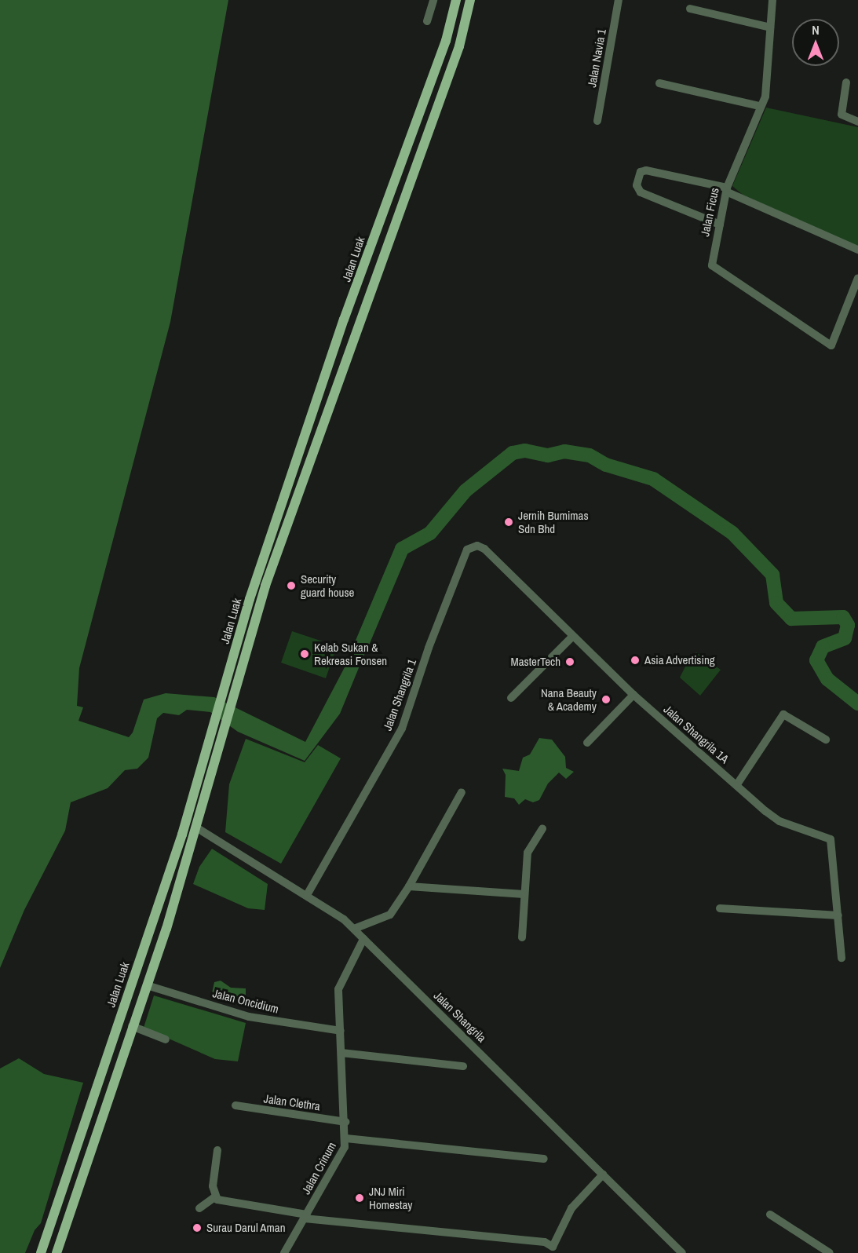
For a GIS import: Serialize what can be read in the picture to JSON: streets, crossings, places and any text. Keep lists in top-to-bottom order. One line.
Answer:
{"streets":{"main road":["Jalan Luak"],"street":["Jalan Navia 1","Jalan Ficus","Jalan Shangrila 1","Jalan Shangrila 1A","Jalan Oncidium","Jalan Shangrila","Jalan Clethra","Jalan Crinum"]},"crossings":[["Jalan Luak","Jalan Oncidium"],["Jalan Luak","Jalan Shangrila"],["Jalan Shangrila 1","Jalan Shangrila 1A"],["Jalan Shangrila 1","Jalan Shangrila"],["Jalan Oncidium","Jalan Crinum"],["Jalan Shangrila","Jalan Crinum"],["Jalan Clethra","Jalan Crinum"]],"places":["Jernih Bumimas Sdn Bhd","Security guard house","Kelab Sukan & Rekreasi Fonsen","Asia Advertising","MasterTech","Nana Beauty & Academy","JNJ Miri Homestay","Surau Darul Aman"],"north":"top"}
